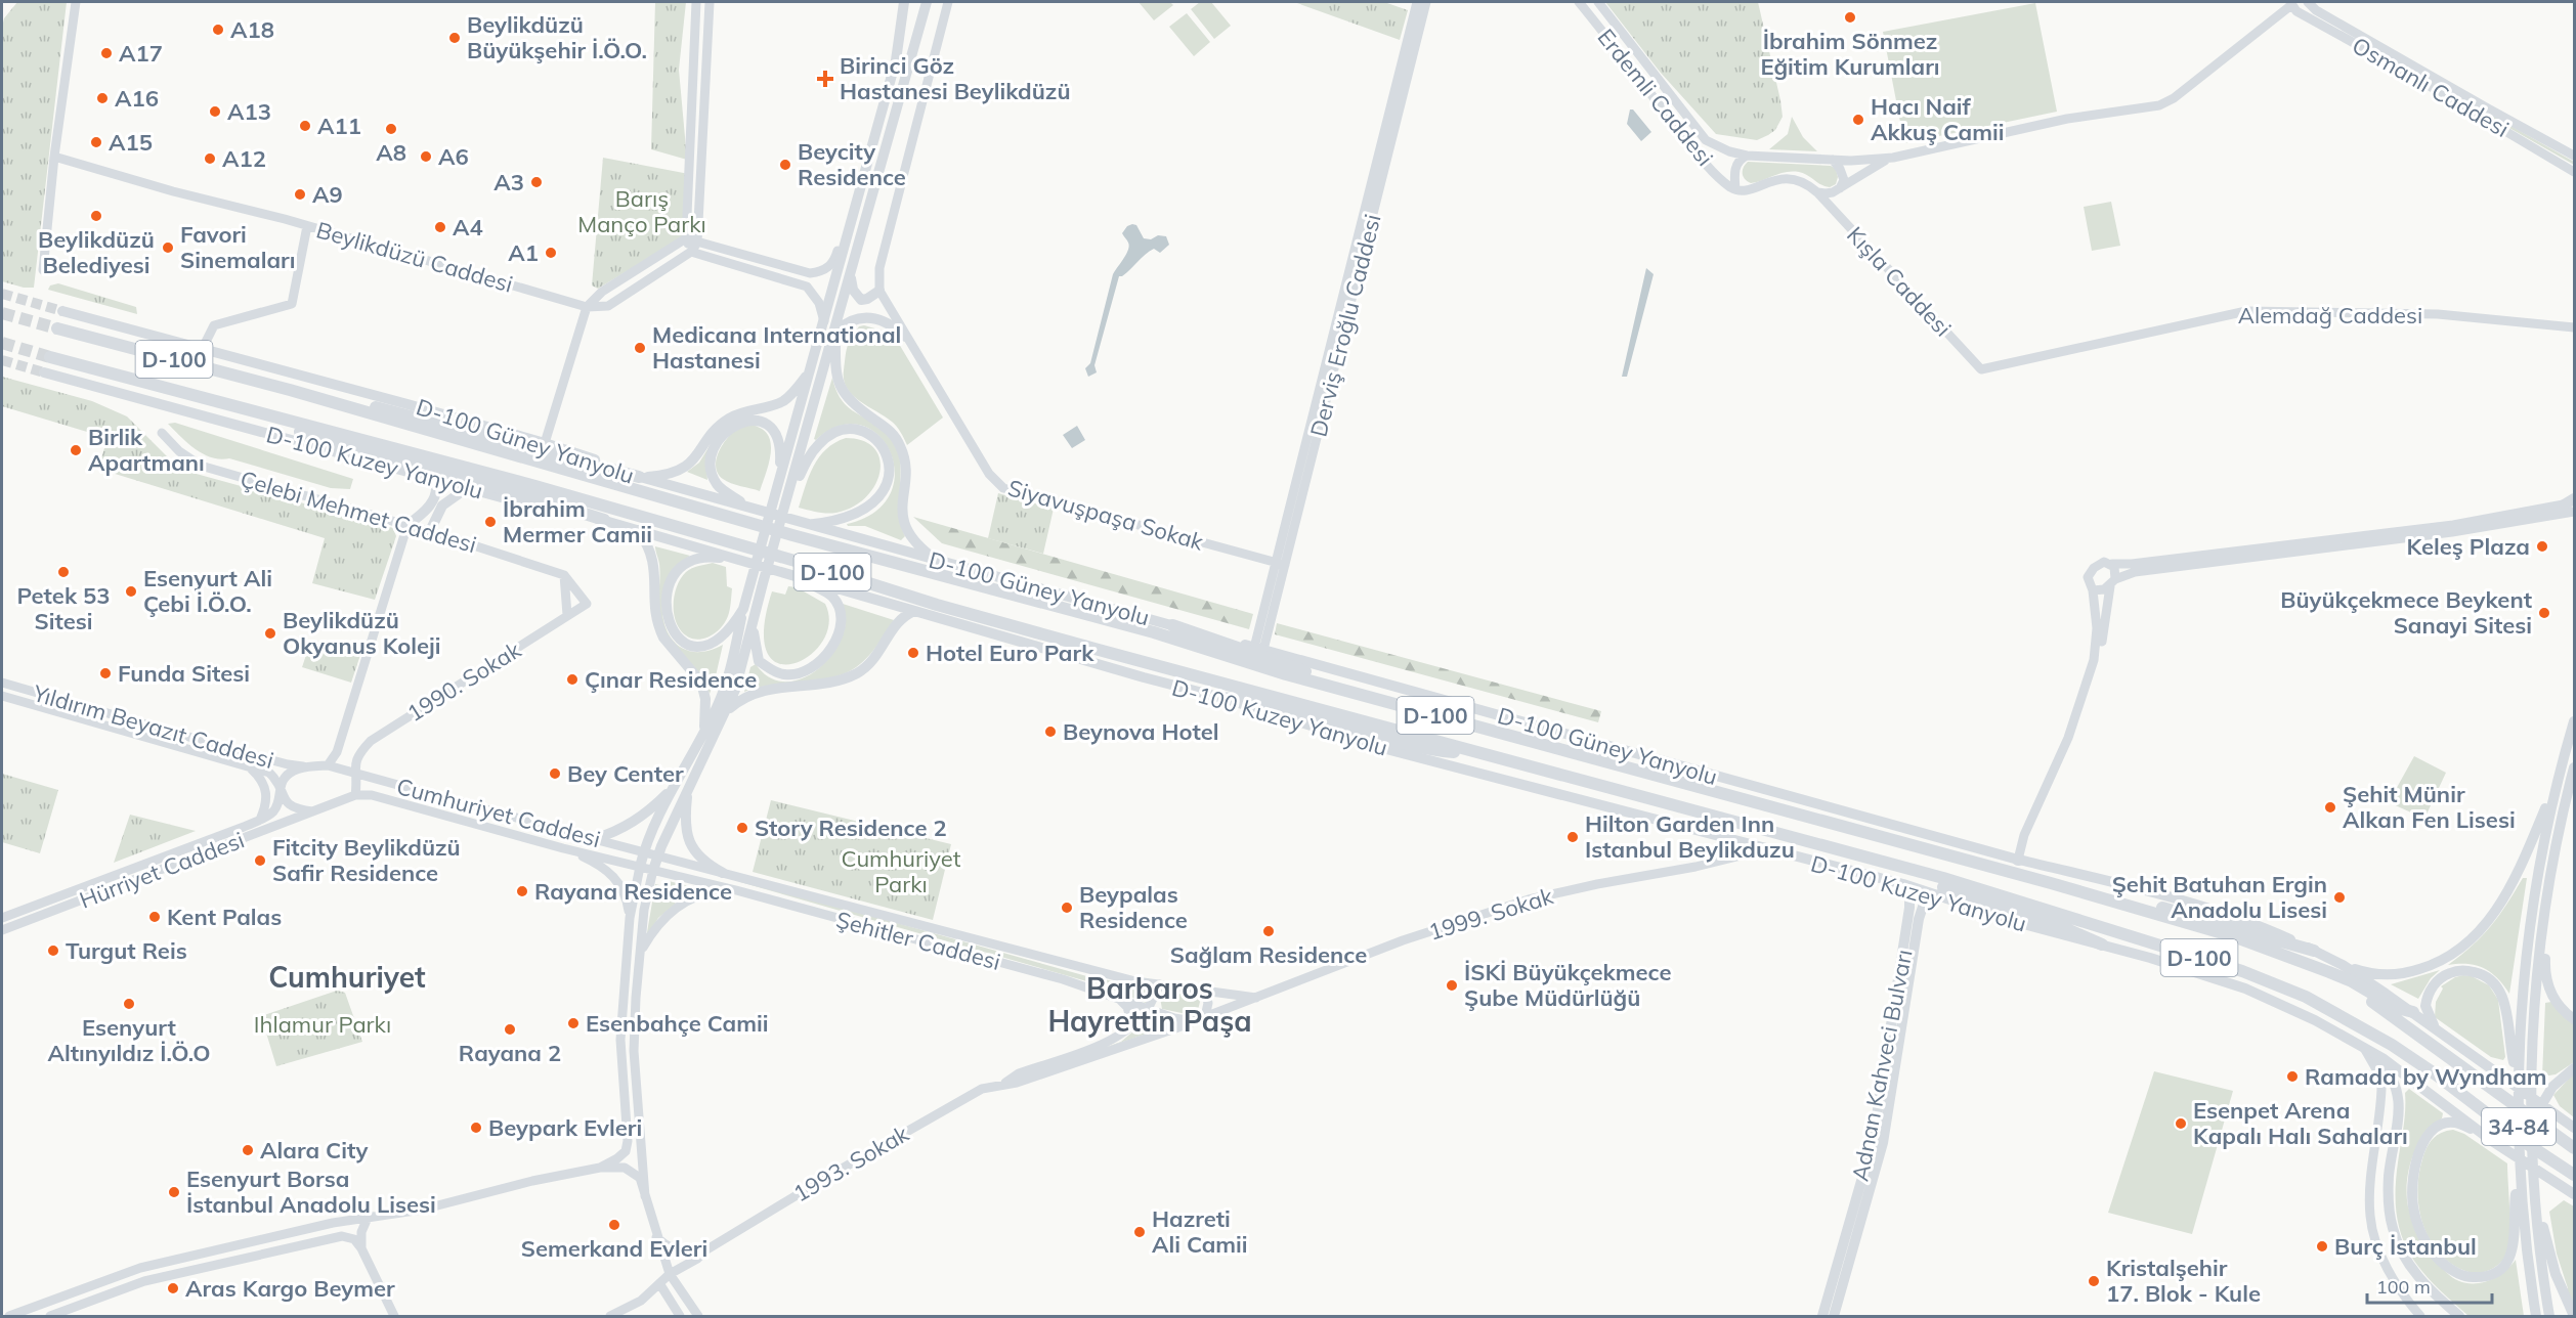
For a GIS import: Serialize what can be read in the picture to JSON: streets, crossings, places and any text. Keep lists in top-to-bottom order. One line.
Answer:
{"streets":{"highway":["D-100"],"main road":["Osmanlı Caddesi","Erdemli Caddesi","Beylikdüzü Caddesi","Kışla Caddesi","Alemdağ Caddesi","Derviş Eroğlu Caddesi","D-100 Güney Yanyolu","D-100 Kuzey Yanyolu","Çelebi Mehmet Caddesi","Siyavuşpaşa Sokak","1990. Sokak","Yıldırım Beyazıt Caddesi","Cumhuriyet Caddesi","Hürriyet Caddesi","1999. Sokak","Şehitler Caddesi","Adnan Kahveci Bulvarı","34-84","1993. Sokak"]},"crossings":[["Kışla Caddesi","Alemdağ Caddesi"],["Derviş Eroğlu Caddesi","D-100 Güney Yanyolu"],["Derviş Eroğlu Caddesi","Siyavuşpaşa Sokak"],["D-100 Kuzey Yanyolu","1999. Sokak"],["D-100 Kuzey Yanyolu","Adnan Kahveci Bulvarı"],["Çelebi Mehmet Caddesi","1990. Sokak"],["1990. Sokak","Cumhuriyet Caddesi"],["Yıldırım Beyazıt Caddesi","Cumhuriyet Caddesi"],["Yıldırım Beyazıt Caddesi","Hürriyet Caddesi"],["Cumhuriyet Caddesi","Hürriyet Caddesi"],["Cumhuriyet Caddesi","Şehitler Caddesi"],["1999. Sokak","Şehitler Caddesi"],["1999. Sokak","1993. Sokak"],["Şehitler Caddesi","1993. Sokak"]],"districts":["Cumhuriyet","Barbaros Hayrettin Paşa"],"parks":["Barış Manço Parkı","Cumhuriyet Parkı","Ihlamur Parkı"],"places":{"other":["İbrahim Sönmez Eğitim Kurumları","A18","Beylikdüzü Büyükşehir İ.Ö.O.","A17","A16","A13","Hacı Naif Akkuş Camii","A11","A8","A15","A6","A12","Beycity Residence","A3","A9","Beylikdüzü Belediyesi","A4","Favori Sinemaları","A1","Medicana International Hastanesi","Birlik Apartmanı","İbrahim Mermer Camii","Keleş Plaza","Petek 53 Sitesi","Esenyurt Ali Çebi İ.Ö.O.","Büyükçekmece Beykent Sanayi Sitesi","Beylikdüzü Okyanus Koleji","Hotel Euro Park","Funda Sitesi","Çınar Residence","Beynova Hotel","Bey Center","Şehit Münir Alkan Fen Lisesi","Story Residence 2","Hilton Garden Inn Istanbul Beylikduzu","Fitcity Beylikdüzü Safir Residence","Rayana Residence","Şehit Batuhan Ergin Anadolu Lisesi","Beypalas Residence","Kent Palas","Sağlam Residence","Turgut Reis","İSKİ Büyükçekmece Şube Müdürlüğü","Esenyurt Altınyıldız İ.Ö.O","Esenbahçe Camii","Rayana 2","Ramada by Wyndham","Esenpet Arena Kapalı Halı Sahaları","Beypark Evleri","Alara City","Esenyurt Borsa İstanbul Anadolu Lisesi","Semerkand Evleri","Hazreti Ali Camii","Burç İstanbul","Kristalşehir 17. Blok - Kule","Aras Kargo Beymer"],"health":["Birinci Göz Hastanesi Beylikdüzü"]},"scale_bar":"100 m"}
